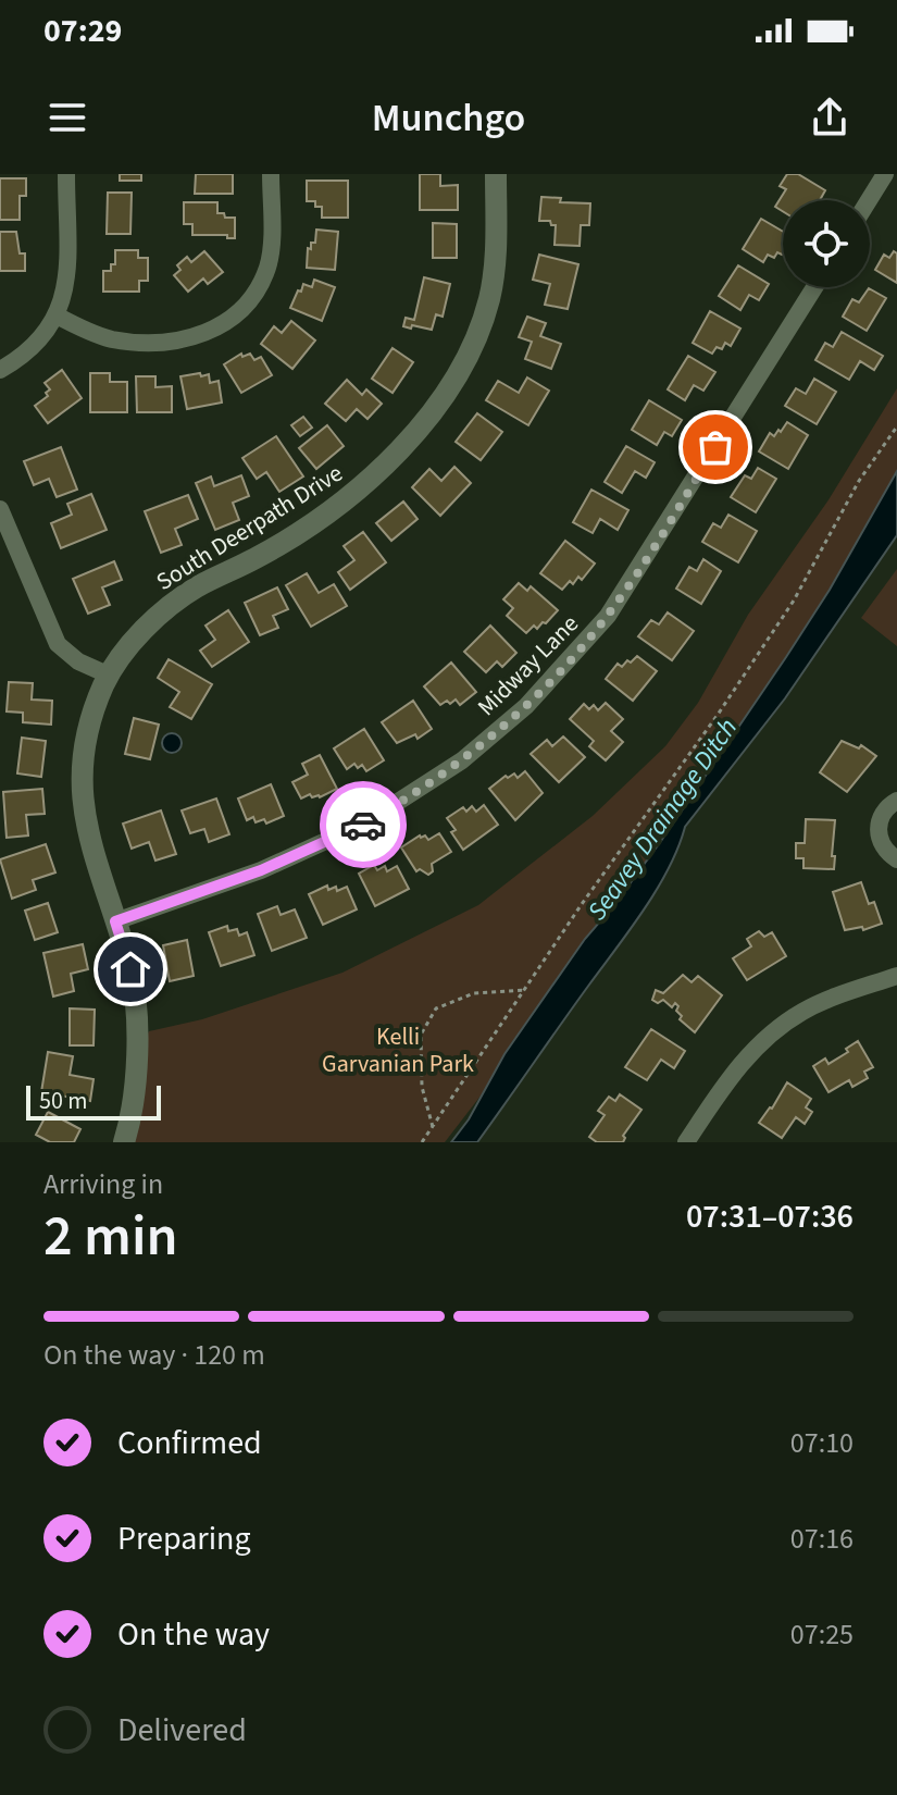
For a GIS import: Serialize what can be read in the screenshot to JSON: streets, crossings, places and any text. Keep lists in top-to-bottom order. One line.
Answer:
{"streets":{"street":["South Deerpath Drive","Midway Lane"]},"crossings":[["South Deerpath Drive","Midway Lane"]],"water":["Seavey Drainage Ditch"],"parks":["Kelli Garvanian Park"],"scale_bar":"50 m","page":{"status":"07:29","header":"Munchgo","scale":"50 m","heading":["2 min","Arriving in","07:31–07:36"],"bar":"On the way · 120 m","list":[["Confirmed","07:10"],["Preparing","07:16"],["On the way","07:25"],"Delivered"]}}
